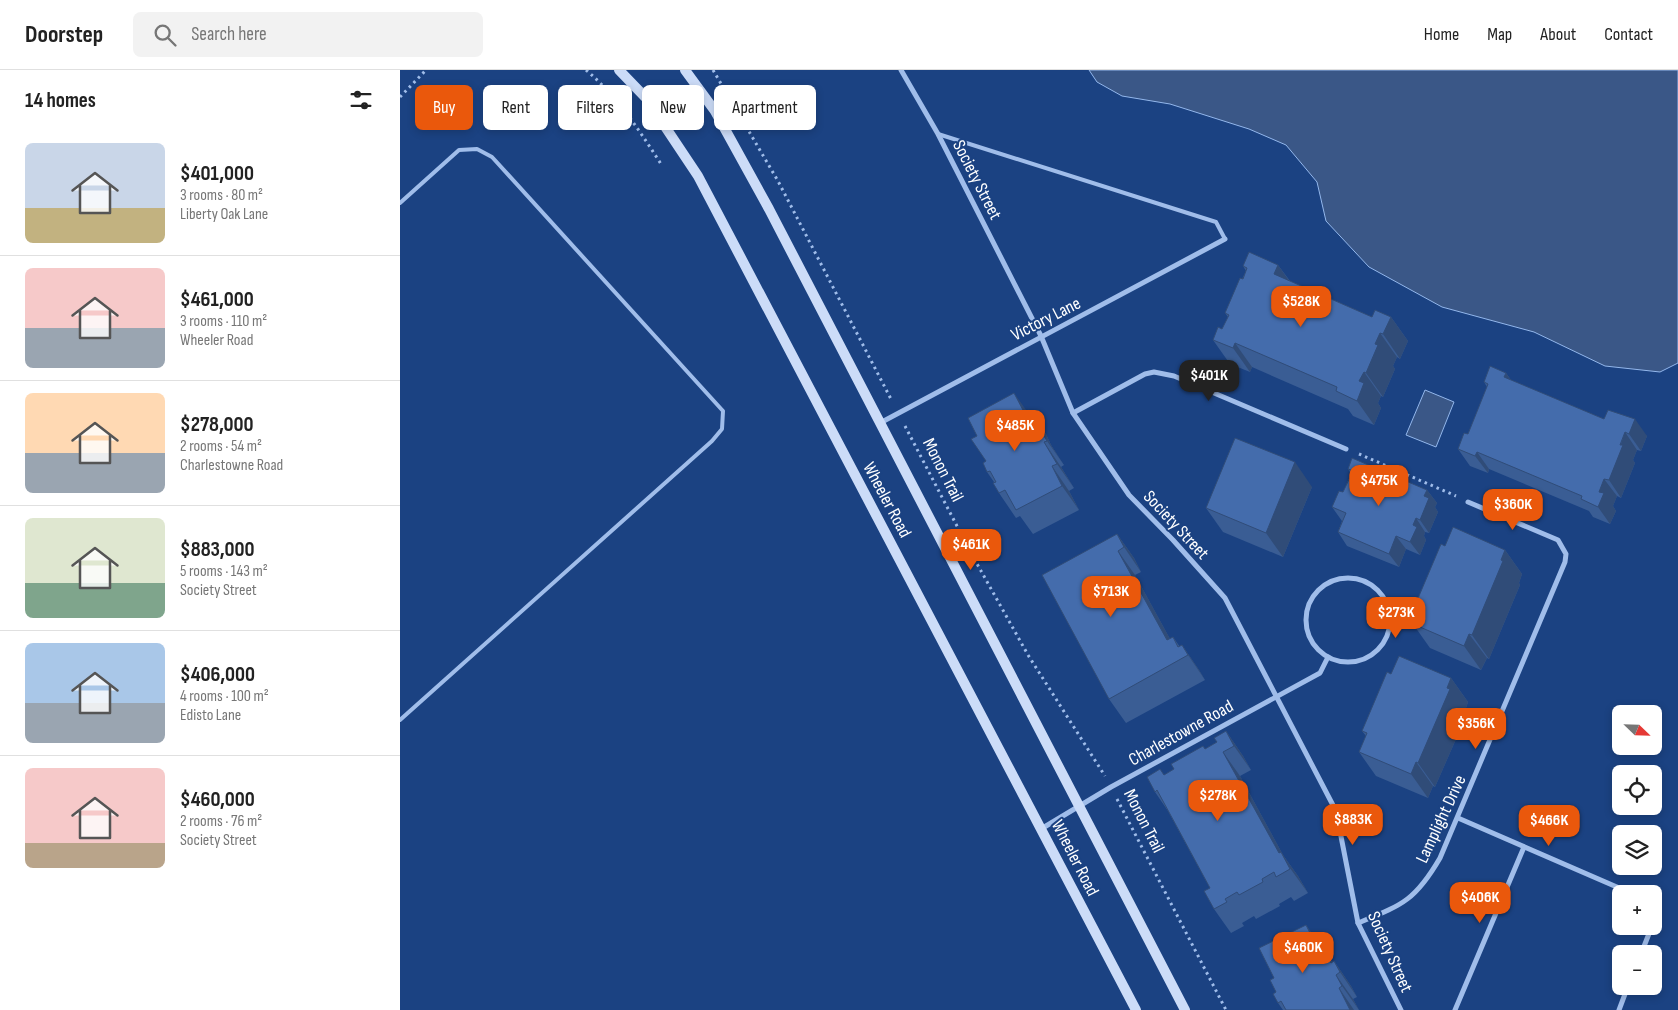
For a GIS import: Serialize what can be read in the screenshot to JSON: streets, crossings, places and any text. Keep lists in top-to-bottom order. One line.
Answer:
{"streets":{"street":["Society Street","Victory Lane","Wheeler Road","Charlestowne Road","Lamplight Drive"],"path":["Monon Trail"]},"crossings":[["Society Street","Victory Lane"],["Society Street","Charlestowne Road"],["Society Street","Lamplight Drive"],["Victory Lane","Monon Trail"],["Victory Lane","Wheeler Road"],["Monon Trail","Charlestowne Road"],["Wheeler Road","Charlestowne Road"]],"north":"bottom right","page":{"header":"Doorstep","search":"Search here","nav":["Home","Map","About","Contact"],"heading":"14 homes","chip":["Buy","Rent","Filters","New","Apartment"],"list":[{"name":"$401,000","note":"3 rooms · 80 m² · Liberty Oak Lane"},{"name":"$461,000","note":"3 rooms · 110 m² · Wheeler Road"},{"name":"$278,000","note":"2 rooms · 54 m² · Charlestowne Road"},{"name":"$883,000","note":"5 rooms · 143 m² · Society Street"},{"name":"$406,000","note":"4 rooms · 100 m² · Edisto Lane"},{"name":"$460,000","note":"2 rooms · 76 m² · Society Street"}],"price":["$528K","$401K","$485K","$475K","$360K","$461K","$713K","$273K","$356K","$278K","$883K","$466K","$406K","$460K"],"map_buttons":["+","−"]}}
